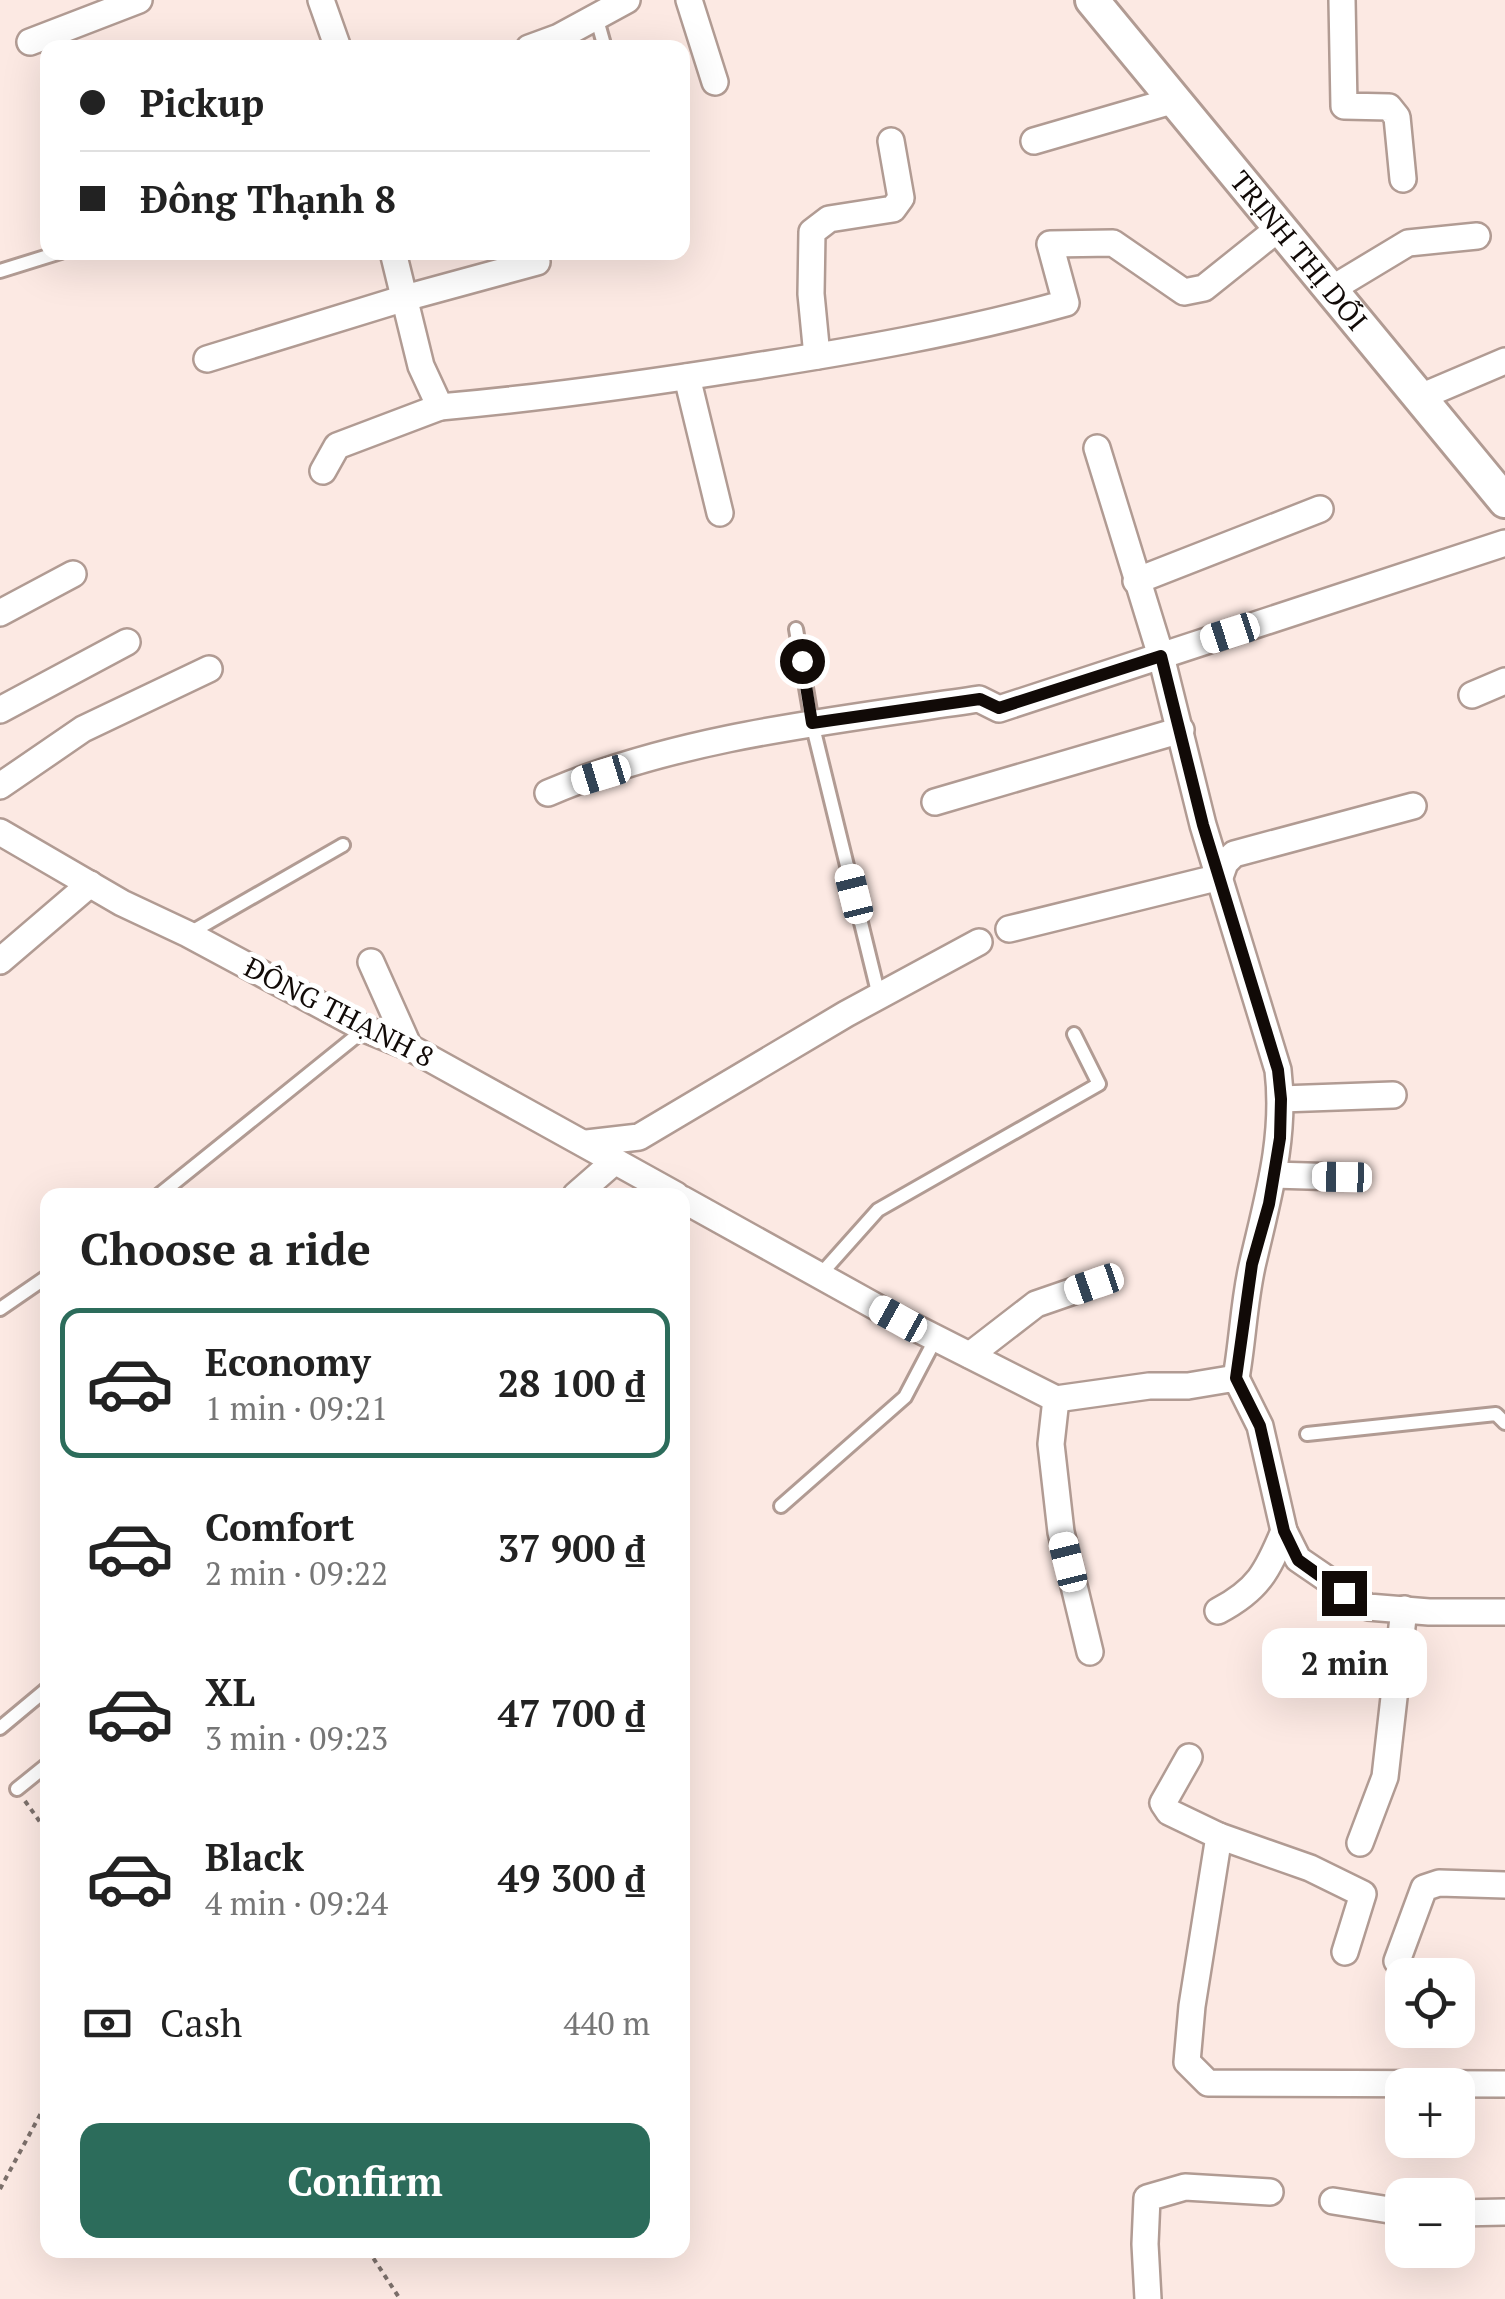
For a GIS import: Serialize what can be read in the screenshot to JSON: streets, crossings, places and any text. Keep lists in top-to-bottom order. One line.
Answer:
{"streets":{"street":["TRỊNH THỊ DỐI","ĐÔNG THẠNH 8"]},"page":{"banner":["Pickup","Đông Thạnh 8"],"heading":"Choose a ride","list":[{"name":"Economy","note":"1 min · 09:21","value":"28 100 ₫"},{"name":"Comfort","note":"2 min · 09:22","value":"37 900 ₫"},{"name":"XL","note":"3 min · 09:23","value":"47 700 ₫"},{"name":"Black","note":"4 min · 09:24","value":"49 300 ₫"}],"bubble":"2 min","map_buttons":["+","−"],"pay":["Cash","440 m"],"buttons":"Confirm"}}
